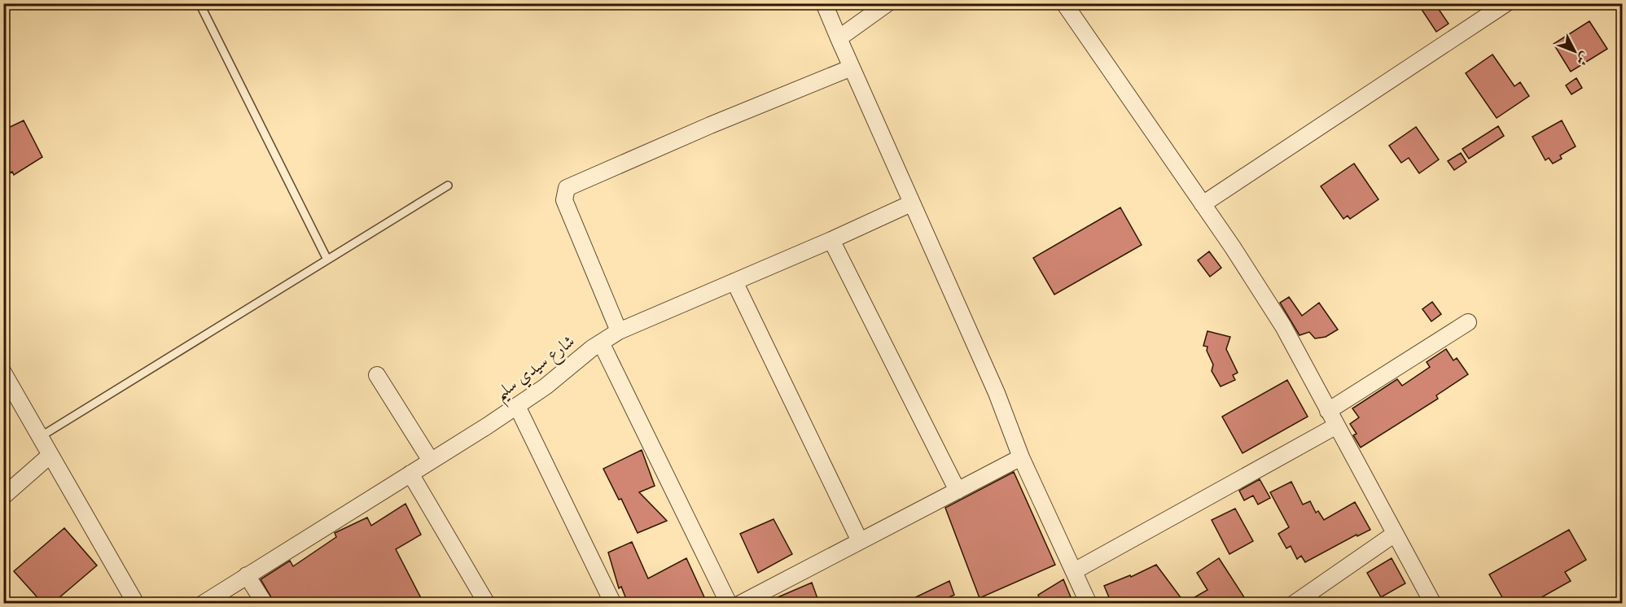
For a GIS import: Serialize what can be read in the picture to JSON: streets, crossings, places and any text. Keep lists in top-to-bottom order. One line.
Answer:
{"streets":{"street":["شارع سيدي سليم"]},"north":"bottom right"}
